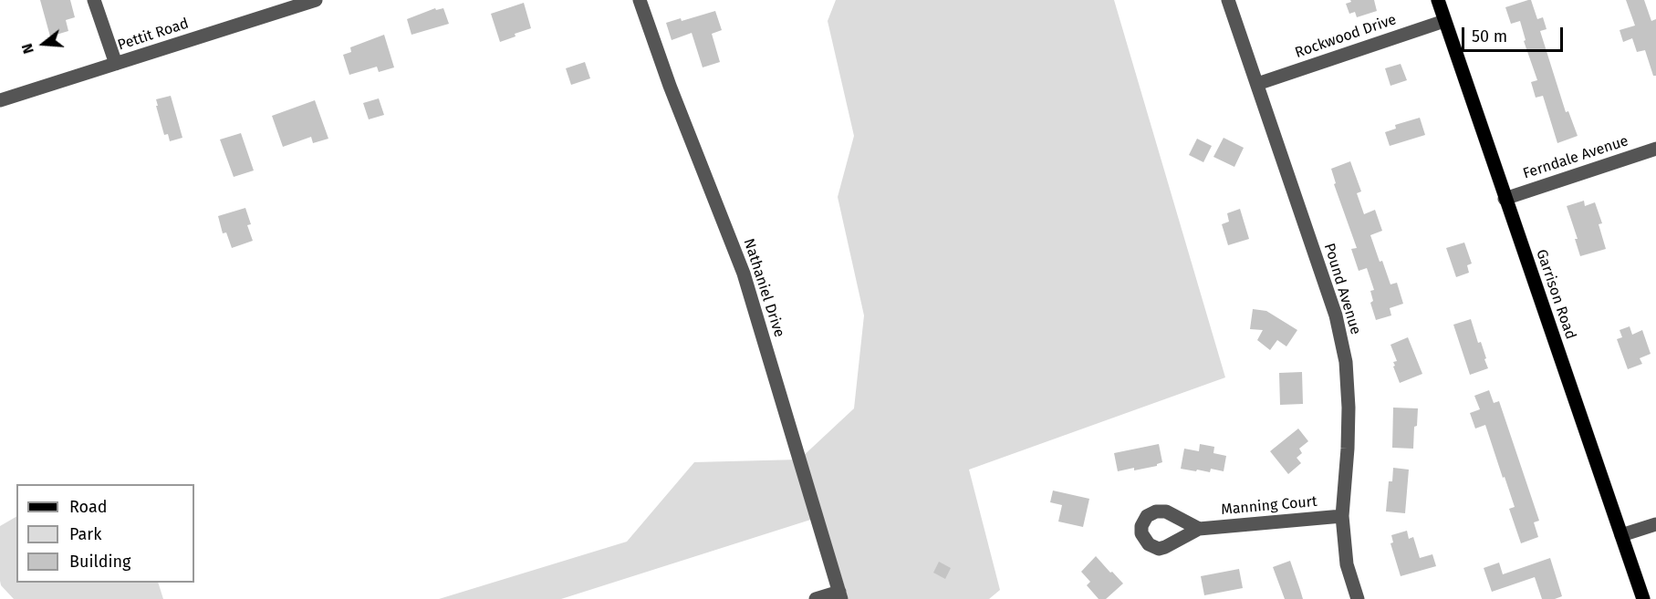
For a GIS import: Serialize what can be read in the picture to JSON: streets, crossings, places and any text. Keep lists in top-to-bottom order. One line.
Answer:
{"streets":{"main road":["Garrison Road"],"street":["Pettit Road","Rockwood Drive","Ferndale Avenue","Nathaniel Drive","Pound Avenue","Manning Court"]},"crossings":[["Rockwood Drive","Pound Avenue"],["Rockwood Drive","Garrison Road"],["Ferndale Avenue","Garrison Road"],["Pound Avenue","Manning Court"]],"legend":["Road","Park","Building"],"scale_bar":"50 m","north":"left"}
